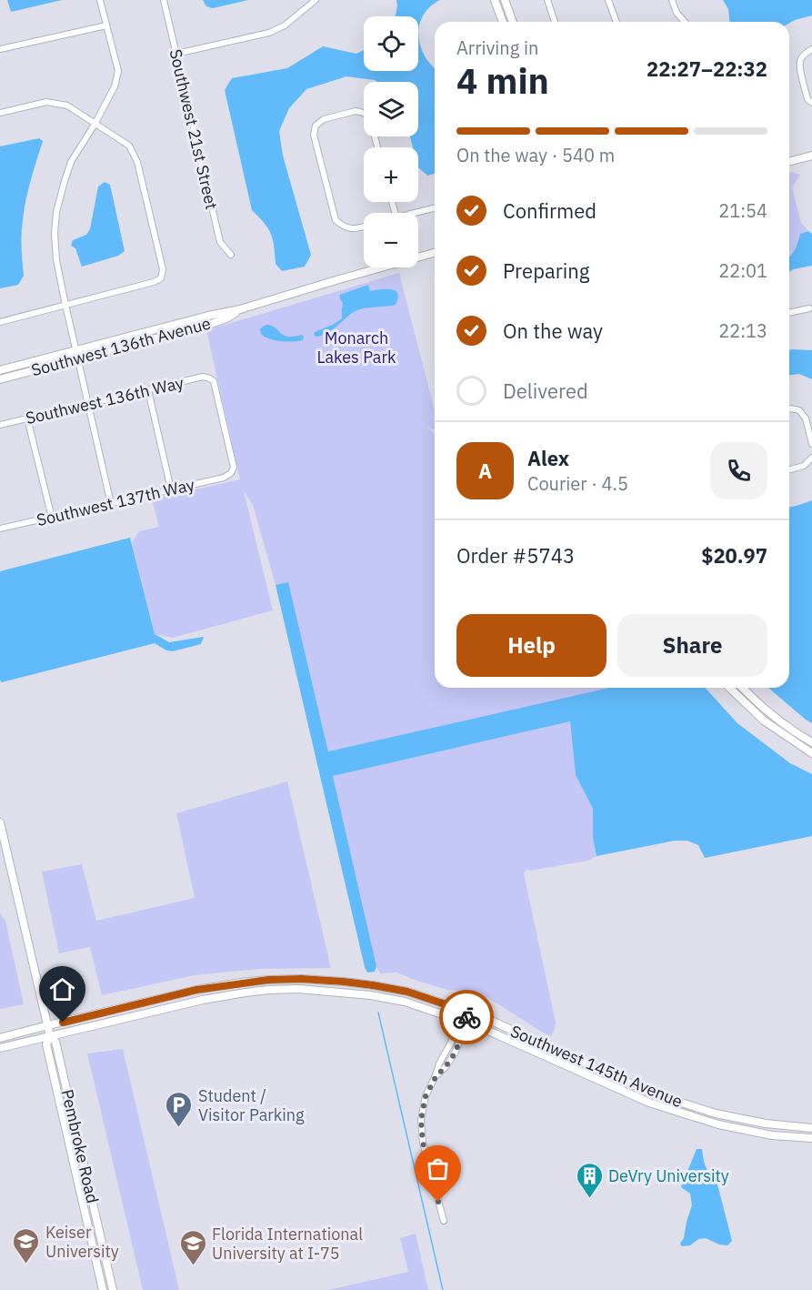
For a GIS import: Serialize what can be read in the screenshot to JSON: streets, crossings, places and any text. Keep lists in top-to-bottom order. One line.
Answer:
{"streets":{"street":["Southwest 21st Street","Southwest 136th Avenue","Southwest 136th Way","Southwest 137th Way","Southwest 145th Avenue","Pembroke Road"]},"crossings":[["Southwest 136th Way","Southwest 137th Way"],["Southwest 145th Avenue","Pembroke Road"]],"parks":["Monarch Lakes Park"],"places":{"parking":["Student / Visitor Parking"],"building":["DeVry University"],"school or university":["Keiser University","Florida International University at I-75"]},"page":{"map_buttons":["+","−"],"heading":["4 min","Arriving in","22:27–22:32"],"panel":["Alex","Courier · 4.5","Order #5743","$20.97"],"bar":"On the way · 540 m","list":[["Confirmed","21:54"],["Preparing","22:01"],["On the way","22:13"],"Delivered"],"round":"A","buttons":["Help","Share"]}}
